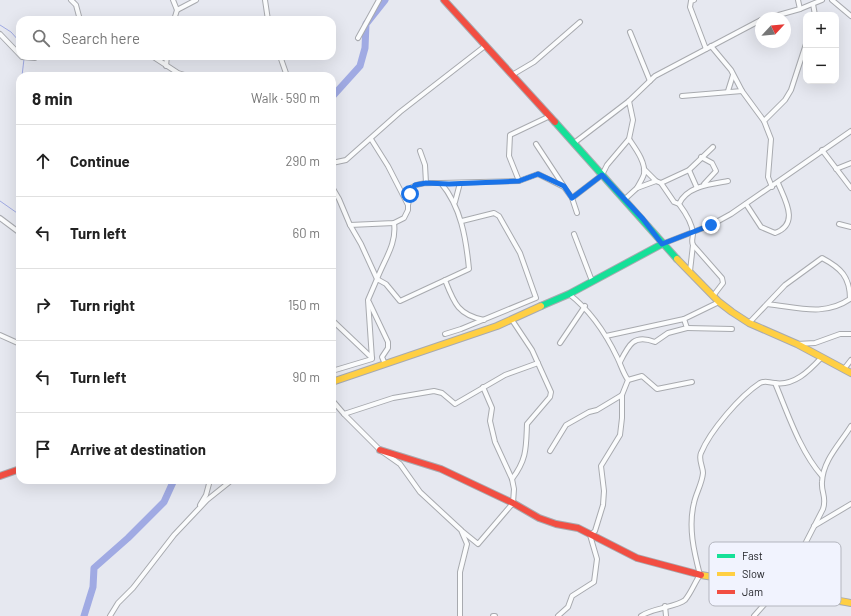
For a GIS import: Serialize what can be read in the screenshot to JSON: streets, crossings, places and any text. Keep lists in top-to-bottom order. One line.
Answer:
{"legend":["Fast","Slow","Jam"],"north":"top right","page":{"map_buttons":["+","−"],"search":"Search here","heading":["8 min","Walk · 590 m"],"list":[["Continue","290 m"],["Turn left","60 m"],["Turn right","150 m"],["Turn left","90 m"],"Arrive at destination"]}}
